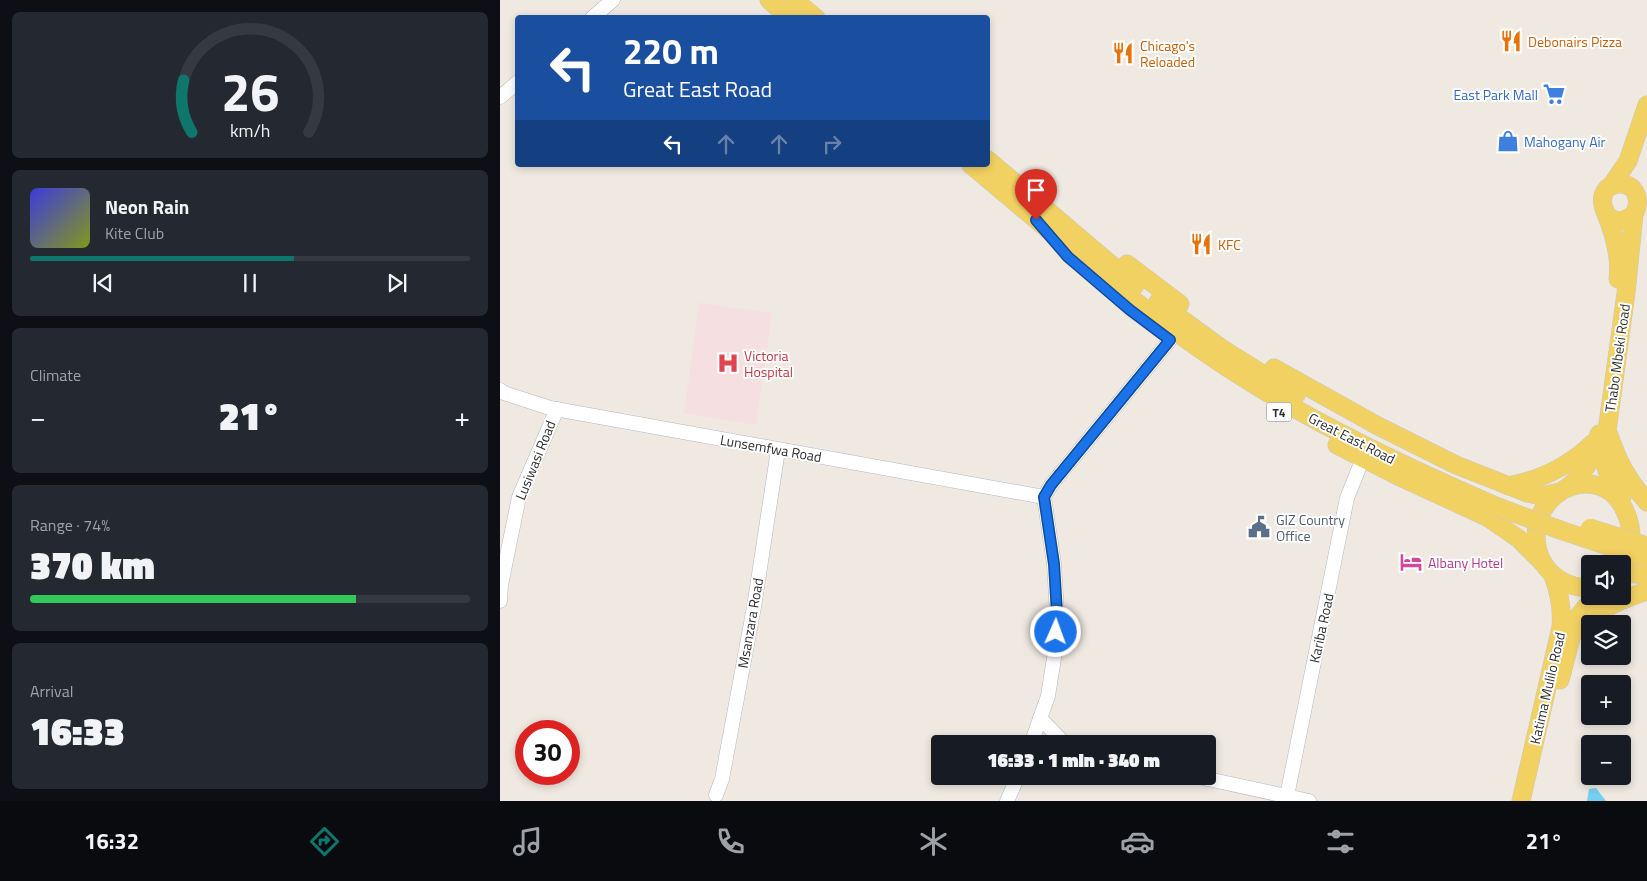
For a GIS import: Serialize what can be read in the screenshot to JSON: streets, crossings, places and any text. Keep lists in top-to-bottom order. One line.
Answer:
{"streets":{"main road":["Thabo Mbeki Road","T4","Great East Road","Katima Mulilo Road"],"street":["Lunsemfwa Road","Lusiwasi Road","Msanzara Road","Kariba Road"]},"crossings":[["Thabo Mbeki Road","Great East Road"],["Thabo Mbeki Road","Katima Mulilo Road"],["Great East Road","Kariba Road"],["Great East Road","Katima Mulilo Road"],["Lunsemfwa Road","Lusiwasi Road"],["Lunsemfwa Road","Msanzara Road"]],"places":{"restaurant":["Debonairs Pizza","Chicago's Reloaded","KFC"],"supermarket":["East Park Mall"],"shop":["Mahogany Air"],"hospital":["Victoria Hospital"],"public building":["GIZ Country Office"],"hotel":["Albany Hotel"]},"page":{"turn":["220 m","Great East Road"],"song":["Neon Rain","Kite Club"],"tile":["Climate",["Range · 74%","370 km"],["Arrival","16:33"]],"heat":["−","21°","+"],"map_buttons":["+","−"],"limit":"30","trip":"16:33 · 1 min · 340 m","tabs":["16:32","21°"],"gauge":["26","km/h"]}}
